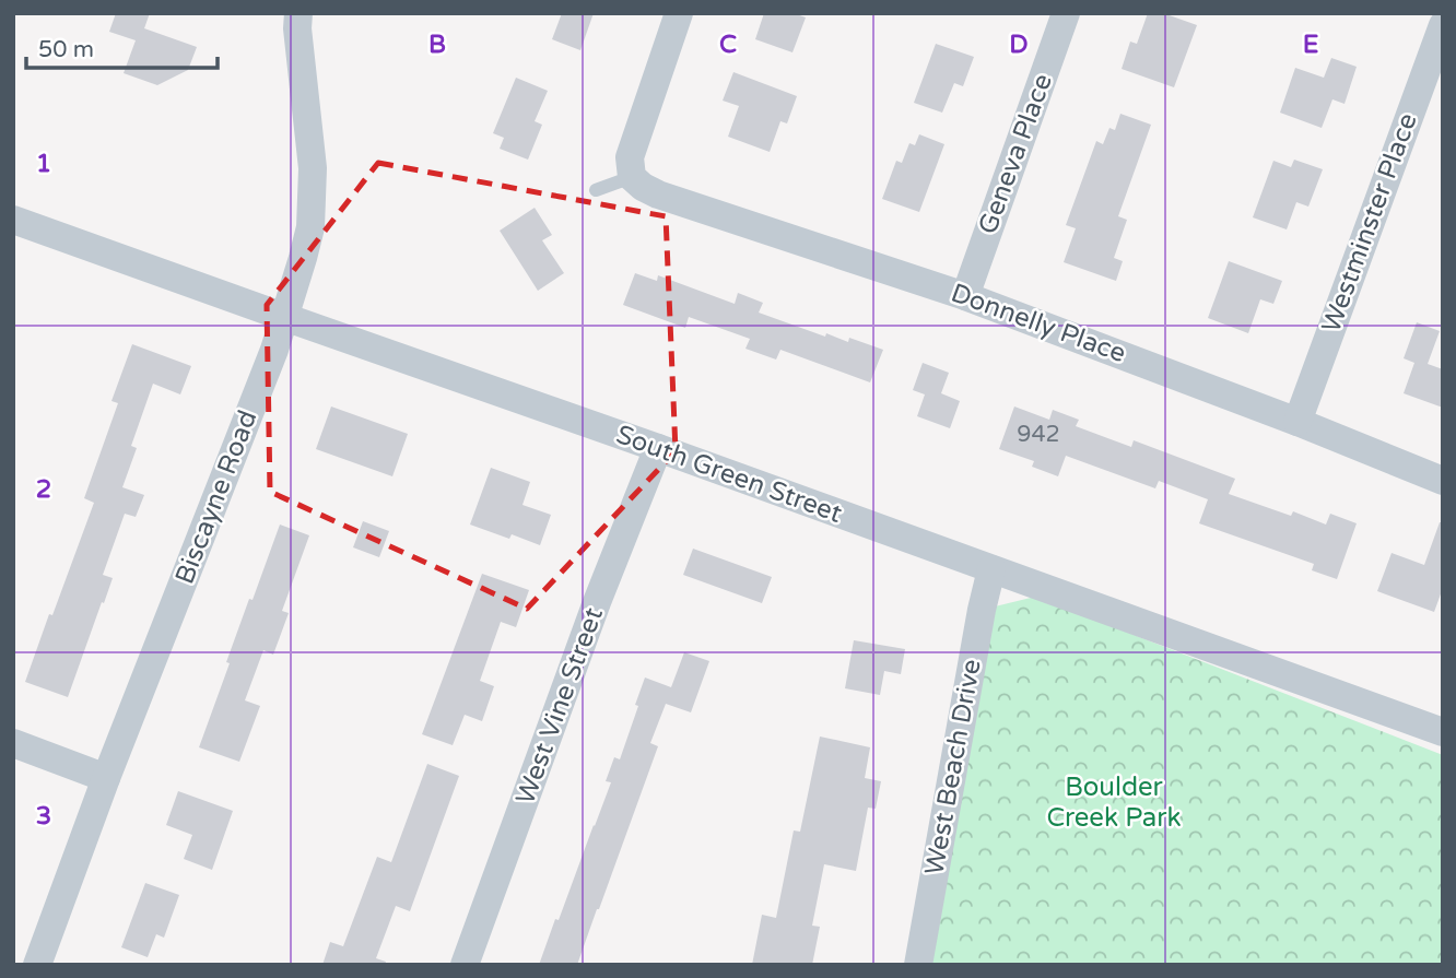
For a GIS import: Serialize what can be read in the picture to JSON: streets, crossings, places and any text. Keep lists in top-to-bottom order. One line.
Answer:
{"streets":{"street":["Geneva Place","Westminster Place","Donnelly Place","South Green Street","Biscayne Road","West Vine Street","West Beach Drive"]},"crossings":[["Geneva Place","Donnelly Place"],["Westminster Place","Donnelly Place"],["South Green Street","Biscayne Road"],["South Green Street","West Vine Street"],["South Green Street","West Beach Drive"]],"parks":["Boulder Creek Park"],"house_numbers":["942"],"scale_bar":"50 m","grid":{"columns":["B","C","D","E"],"rows":["1","2","3"]}}
